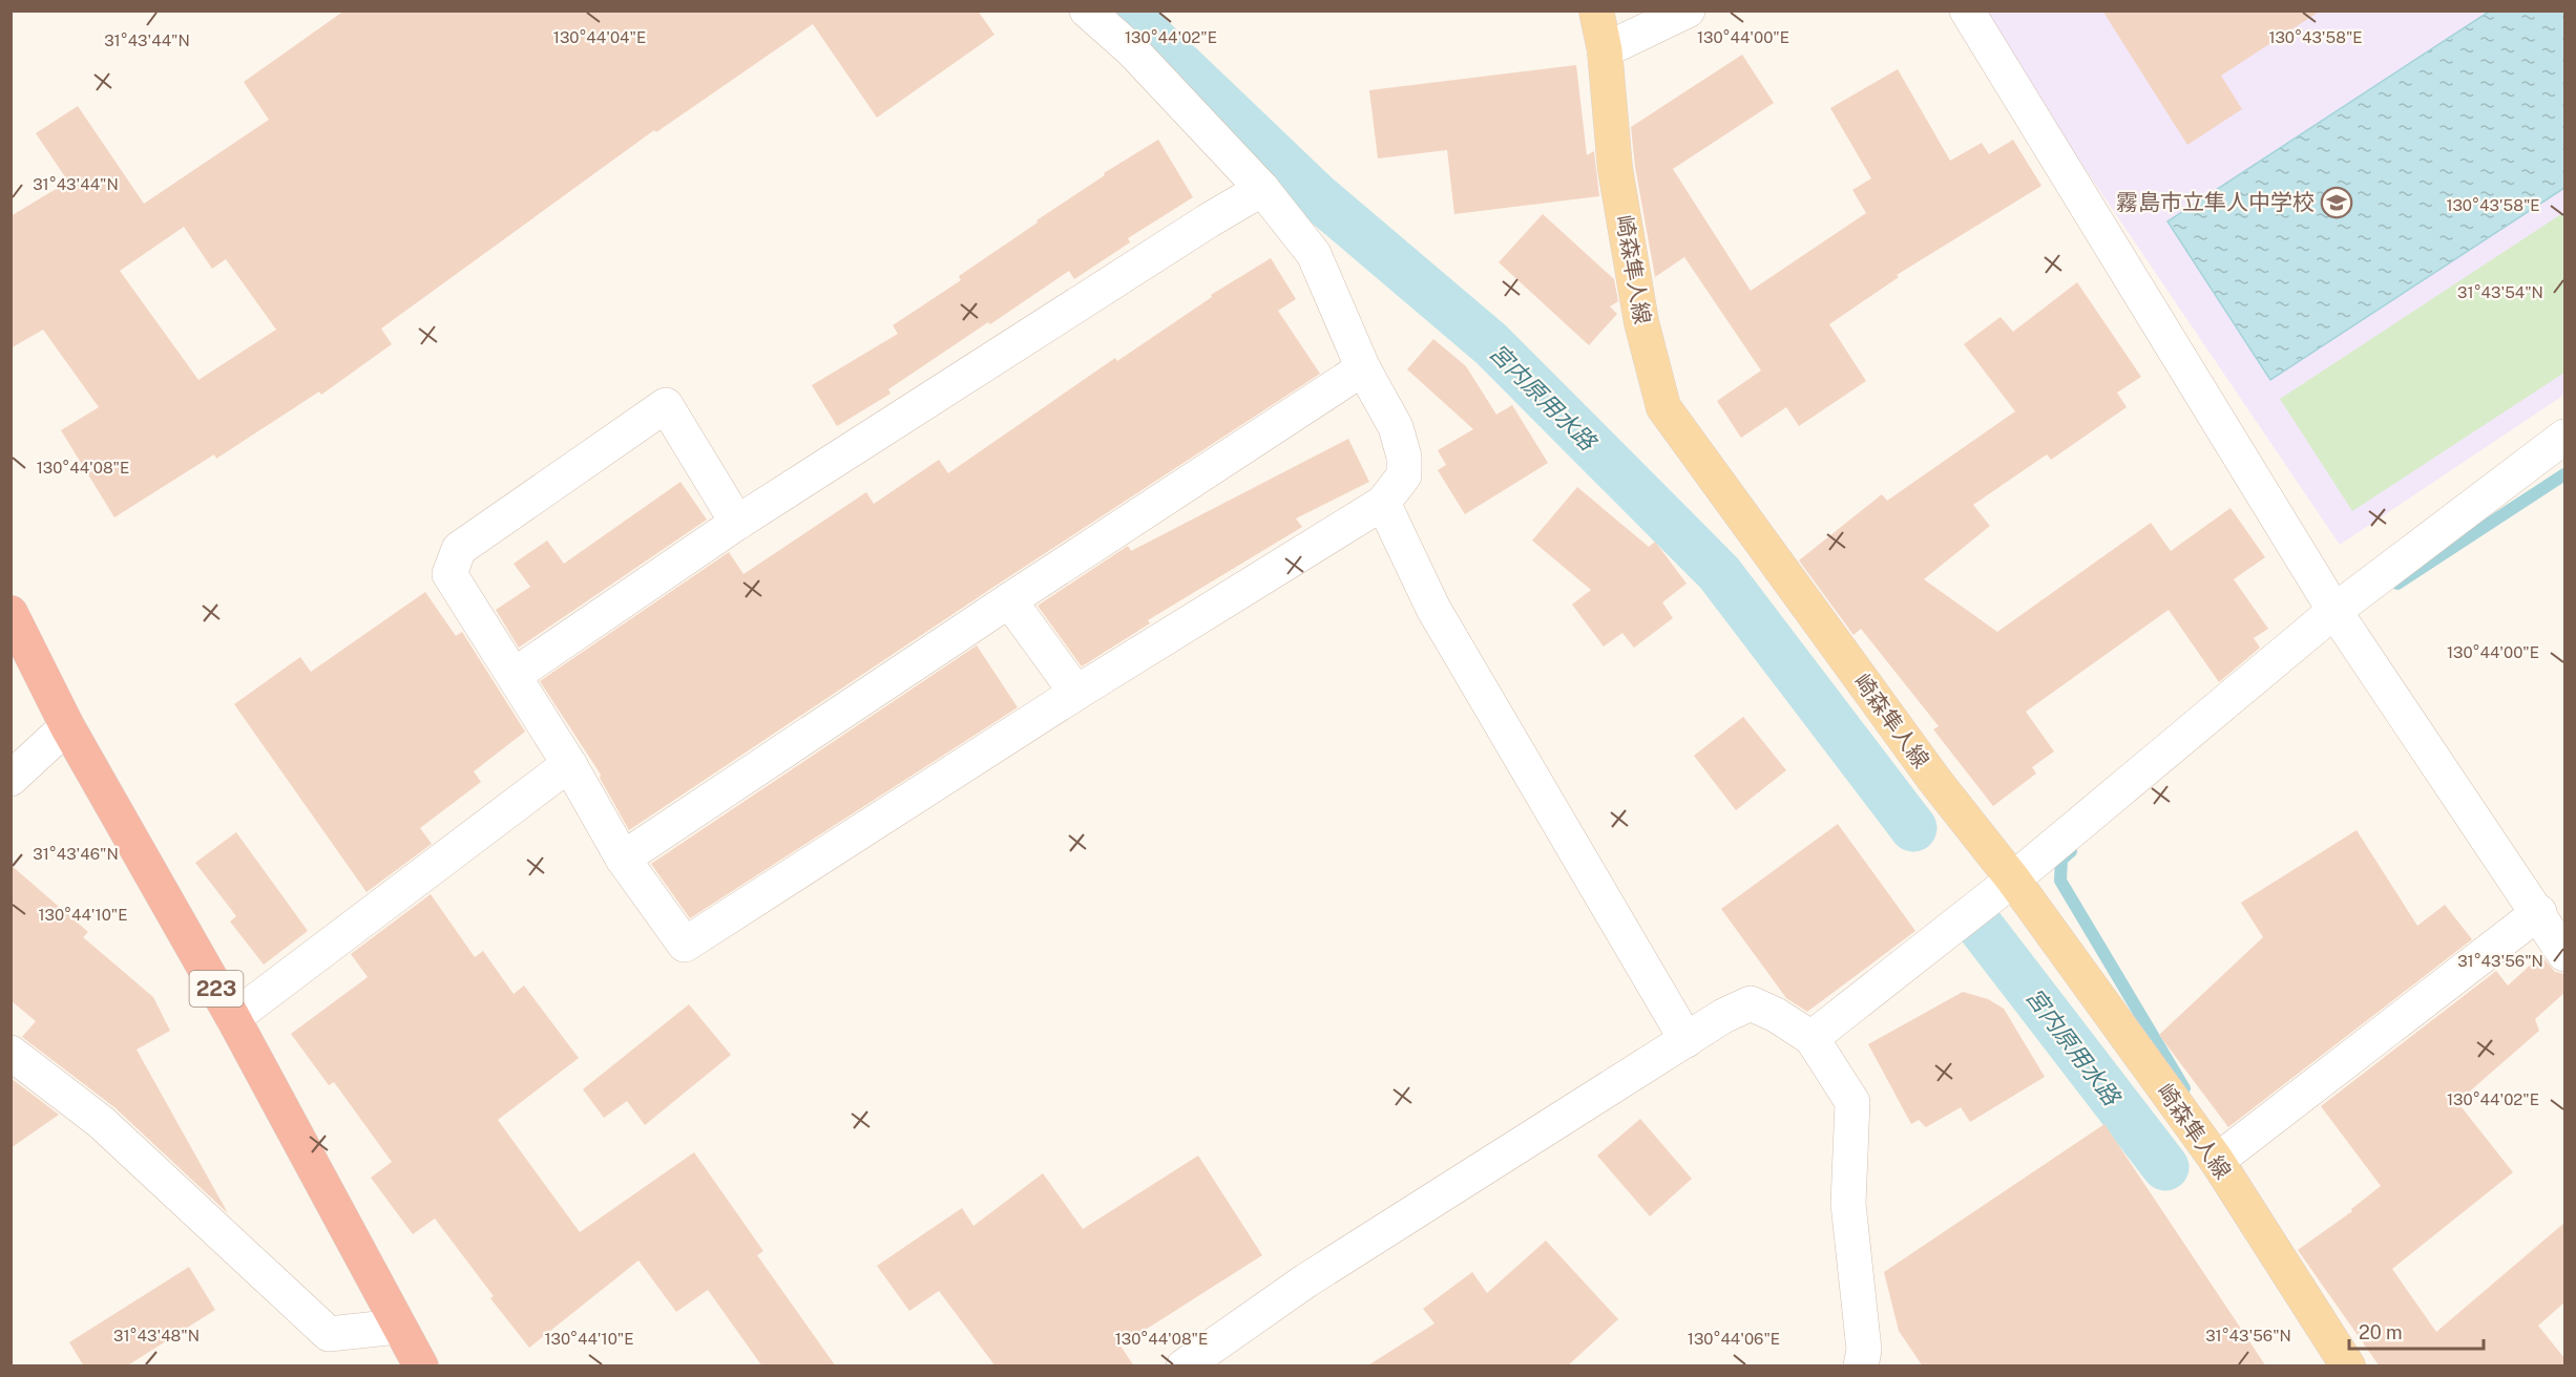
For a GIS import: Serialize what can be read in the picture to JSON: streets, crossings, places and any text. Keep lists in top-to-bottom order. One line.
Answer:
{"streets":{"highway":["223"],"main road":["崎森隼人線"]},"water":["宮内原用水路"],"places":{"school or university":["霧島市立隼人中学校"]},"scale_bar":"20 m","coordinates":["130°44'04\"E","130°44'02\"E","130°44'00\"E","130°43'58\"E","31°43'44\"N","31°43'54\"N","130°44'08\"E","31°43'46\"N","130°44'10\"E","31°43'56\"N","31°43'48\"N","130°44'06\"E"]}
